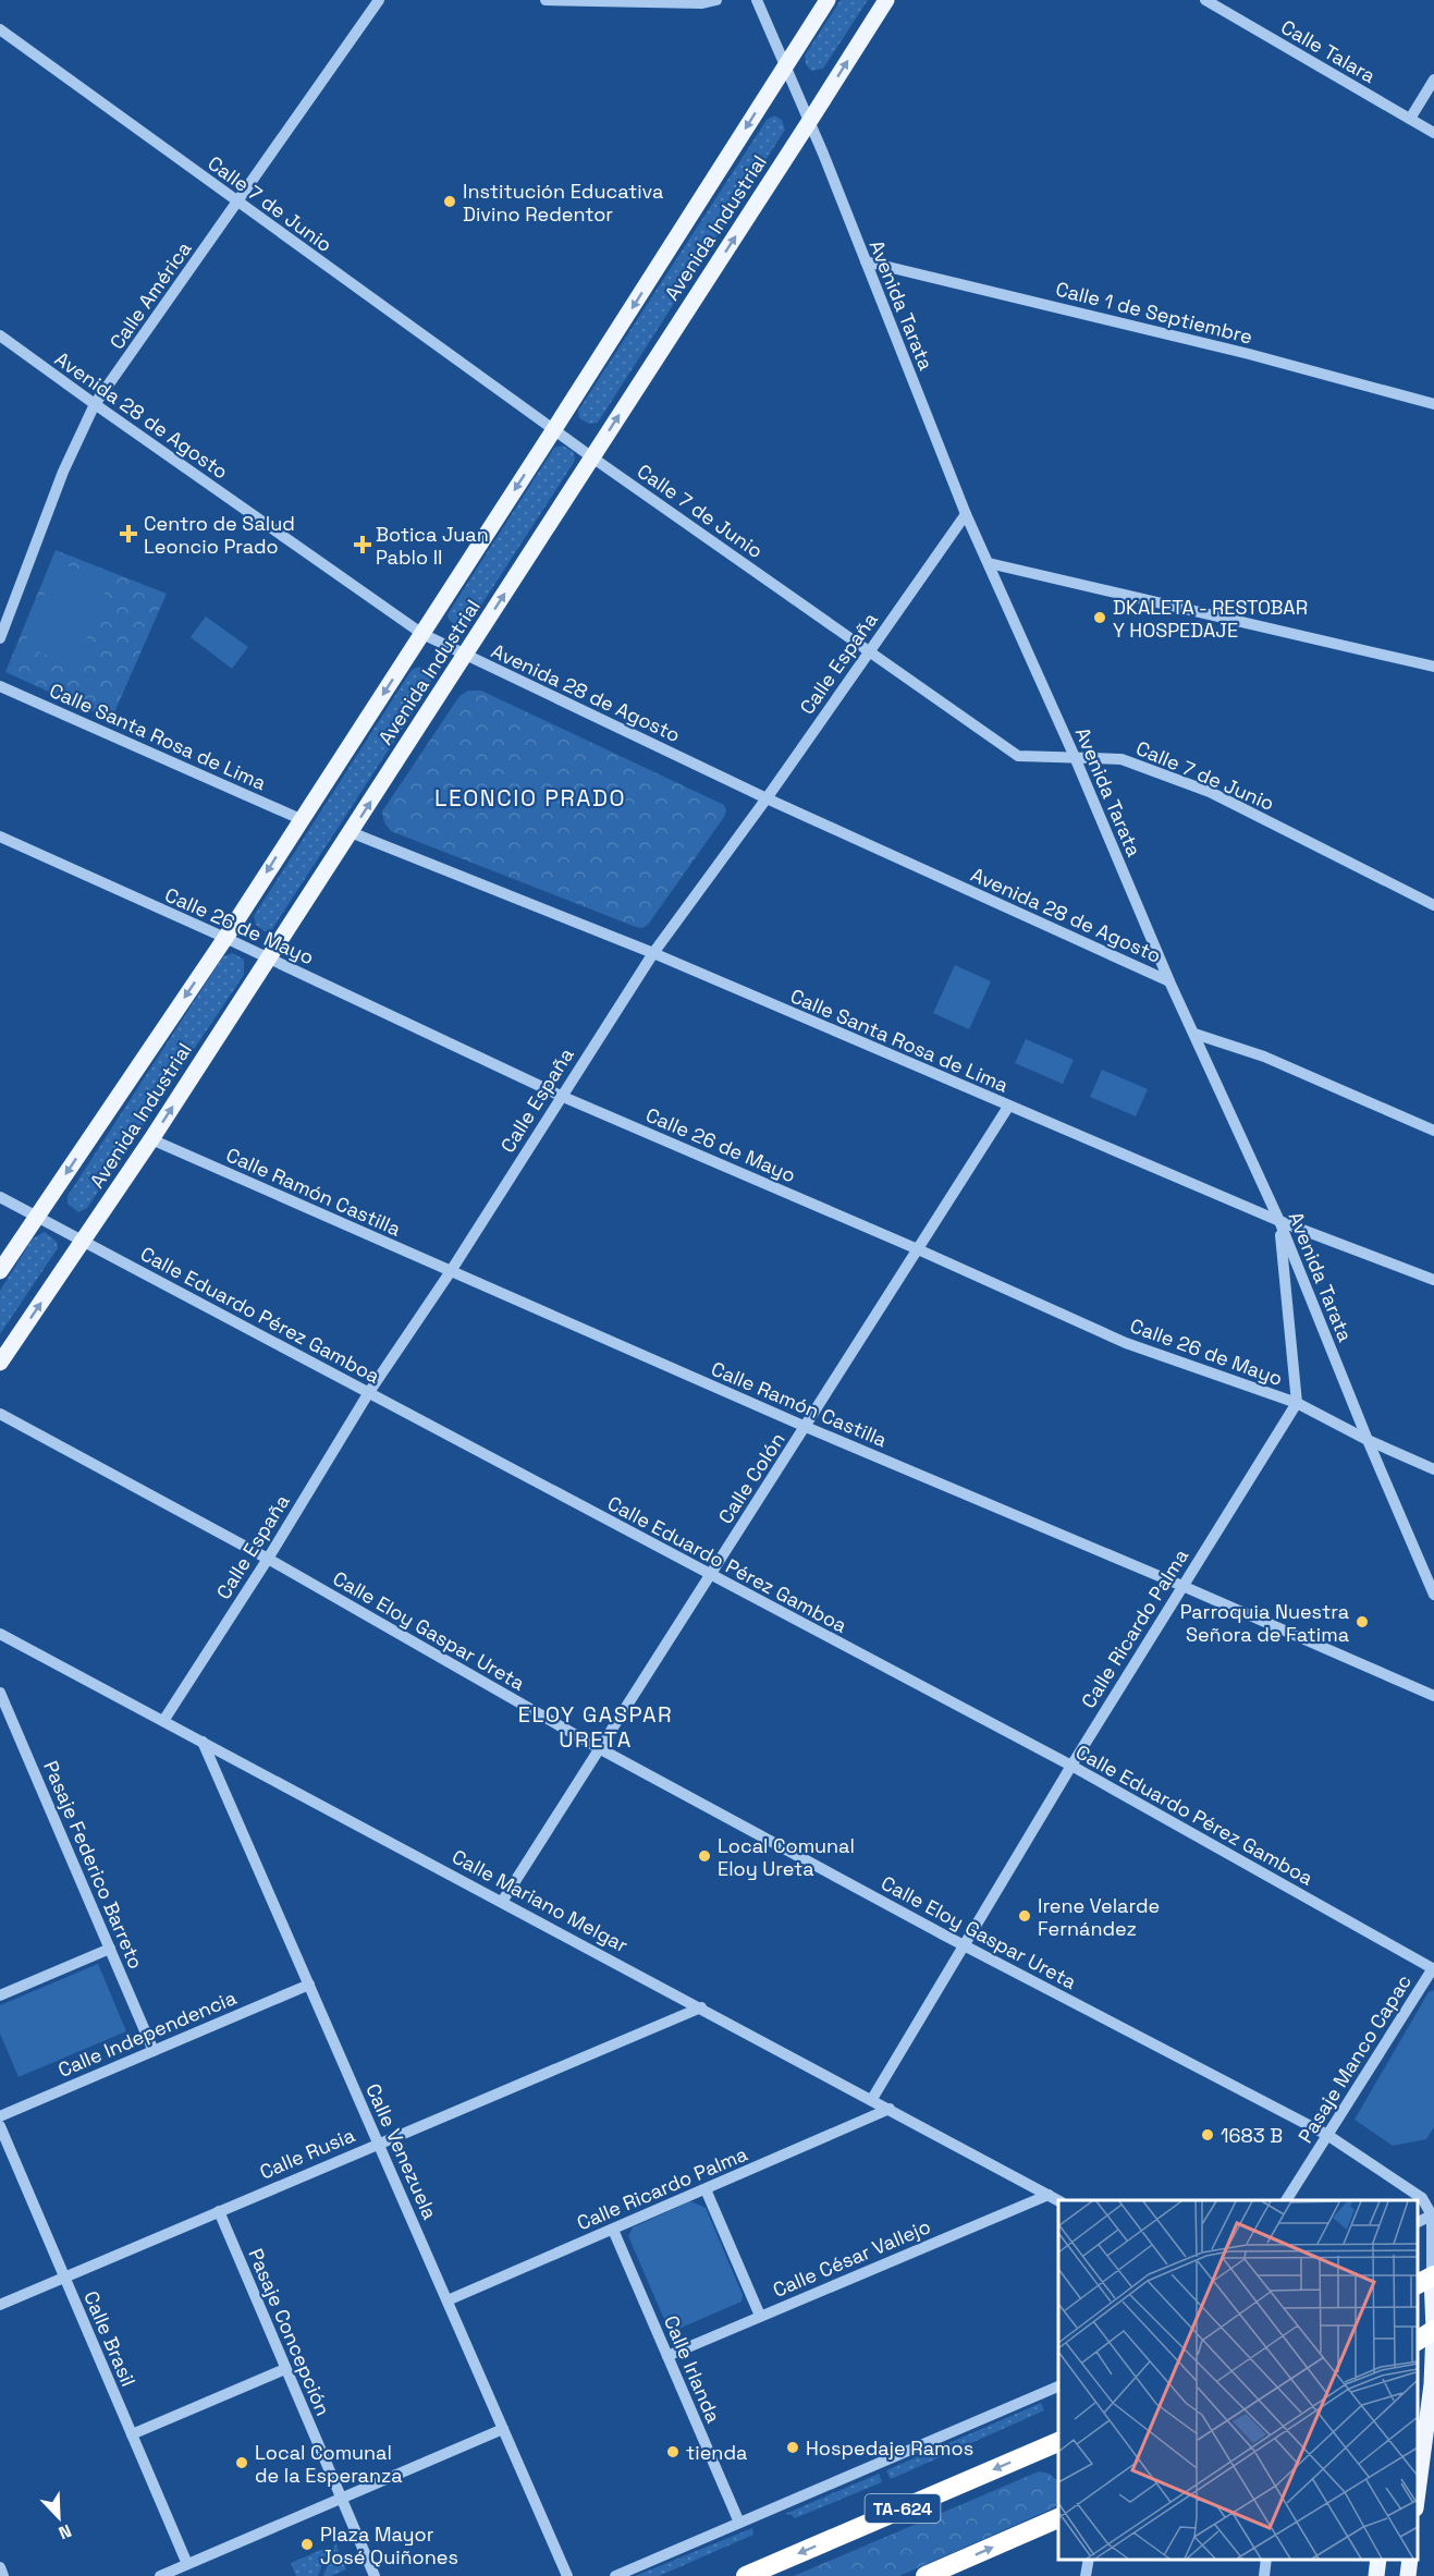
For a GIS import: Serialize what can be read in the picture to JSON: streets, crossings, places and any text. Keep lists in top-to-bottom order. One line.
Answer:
{"streets":{"highway":["TA-624"],"main road":["Avenida Industrial"],"street":["Calle Talara","Calle 7 de Junio","Calle América","Avenida Tarata","Calle 1 de Septiembre","Avenida 28 de Agosto","Calle España","Calle Santa Rosa de Lima","Calle 26 de Mayo","Calle Ramón Castilla","Calle Eduardo Pérez Gamboa","Calle Colón","Calle Ricardo Palma","Calle Eloy Gaspar Ureta","Pasaje Federico Barreto","Calle Mariano Melgar","Calle Independencia","Pasaje Manco Capac","Calle Venezuela","Calle Rusia","Calle César Vallejo","Pasaje Concepción","Calle Brasil","Calle Irlanda"]},"crossings":[["Calle 7 de Junio","Avenida Industrial"],["Calle 7 de Junio","Calle América"],["Calle 7 de Junio","Avenida Tarata"],["Calle 7 de Junio","Calle España"],["Avenida Industrial","Avenida Tarata"],["Avenida Industrial","Avenida 28 de Agosto"],["Avenida Industrial","Calle Santa Rosa de Lima"],["Avenida Industrial","Calle 26 de Mayo"],["Avenida Industrial","Calle Ramón Castilla"],["Avenida Industrial","Calle Eduardo Pérez Gamboa"],["Calle América","Avenida 28 de Agosto"],["Avenida Tarata","Calle 1 de Septiembre"],["Avenida Tarata","Avenida 28 de Agosto"],["Avenida Tarata","Calle España"],["Avenida Tarata","Calle Santa Rosa de Lima"],["Avenida Tarata","Calle 26 de Mayo"],["Avenida 28 de Agosto","Calle España"],["Calle España","Calle Santa Rosa de Lima"],["Calle España","Calle 26 de Mayo"],["Calle España","Calle Ramón Castilla"],["Calle España","Calle Eduardo Pérez Gamboa"],["Calle España","Calle Eloy Gaspar Ureta"],["Calle España","Calle Mariano Melgar"],["Calle Santa Rosa de Lima","Calle Colón"],["Calle 26 de Mayo","Calle Colón"],["Calle 26 de Mayo","Calle Ricardo Palma"],["Calle Ramón Castilla","Calle Colón"],["Calle Ramón Castilla","Calle Ricardo Palma"],["Calle Eduardo Pérez Gamboa","Calle Colón"],["Calle Eduardo Pérez Gamboa","Calle Ricardo Palma"],["Calle Eduardo Pérez Gamboa","Pasaje Manco Capac"],["Calle Colón","Calle Eloy Gaspar Ureta"],["Calle Colón","Calle Mariano Melgar"],["Calle Ricardo Palma","Calle Eloy Gaspar Ureta"],["Calle Ricardo Palma","Calle Mariano Melgar"],["Calle Ricardo Palma","Calle Venezuela"],["Calle Ricardo Palma","Calle Irlanda"],["Calle Eloy Gaspar Ureta","Pasaje Manco Capac"],["Pasaje Federico Barreto","Calle Independencia"],["Calle Mariano Melgar","Calle Venezuela"],["Calle Mariano Melgar","Calle Rusia"],["Calle Mariano Melgar","Calle César Vallejo"],["Calle Independencia","Calle Venezuela"],["Calle Venezuela","Calle Rusia"],["Calle Rusia","Pasaje Concepción"],["Calle Rusia","Calle Brasil"],["Calle César Vallejo","Calle Irlanda"]],"districts":["LEONCIO PRADO","ELOY GASPAR URETA"],"places":{"other":["Institución Educativa Divino Redentor","DKALETA - RESTOBAR Y HOSPEDAJE","Parroquia Nuestra Señora de Fatima","Local Comunal Eloy Ureta","Irene Velarde Fernández","1683 B","Hospedaje Ramos","tienda","Local Comunal de la Esperanza","Plaza Mayor José Quiñones"],"health":["Centro de Salud Leoncio Prado","Botica Juan Pablo II"]},"north":"bottom right"}
